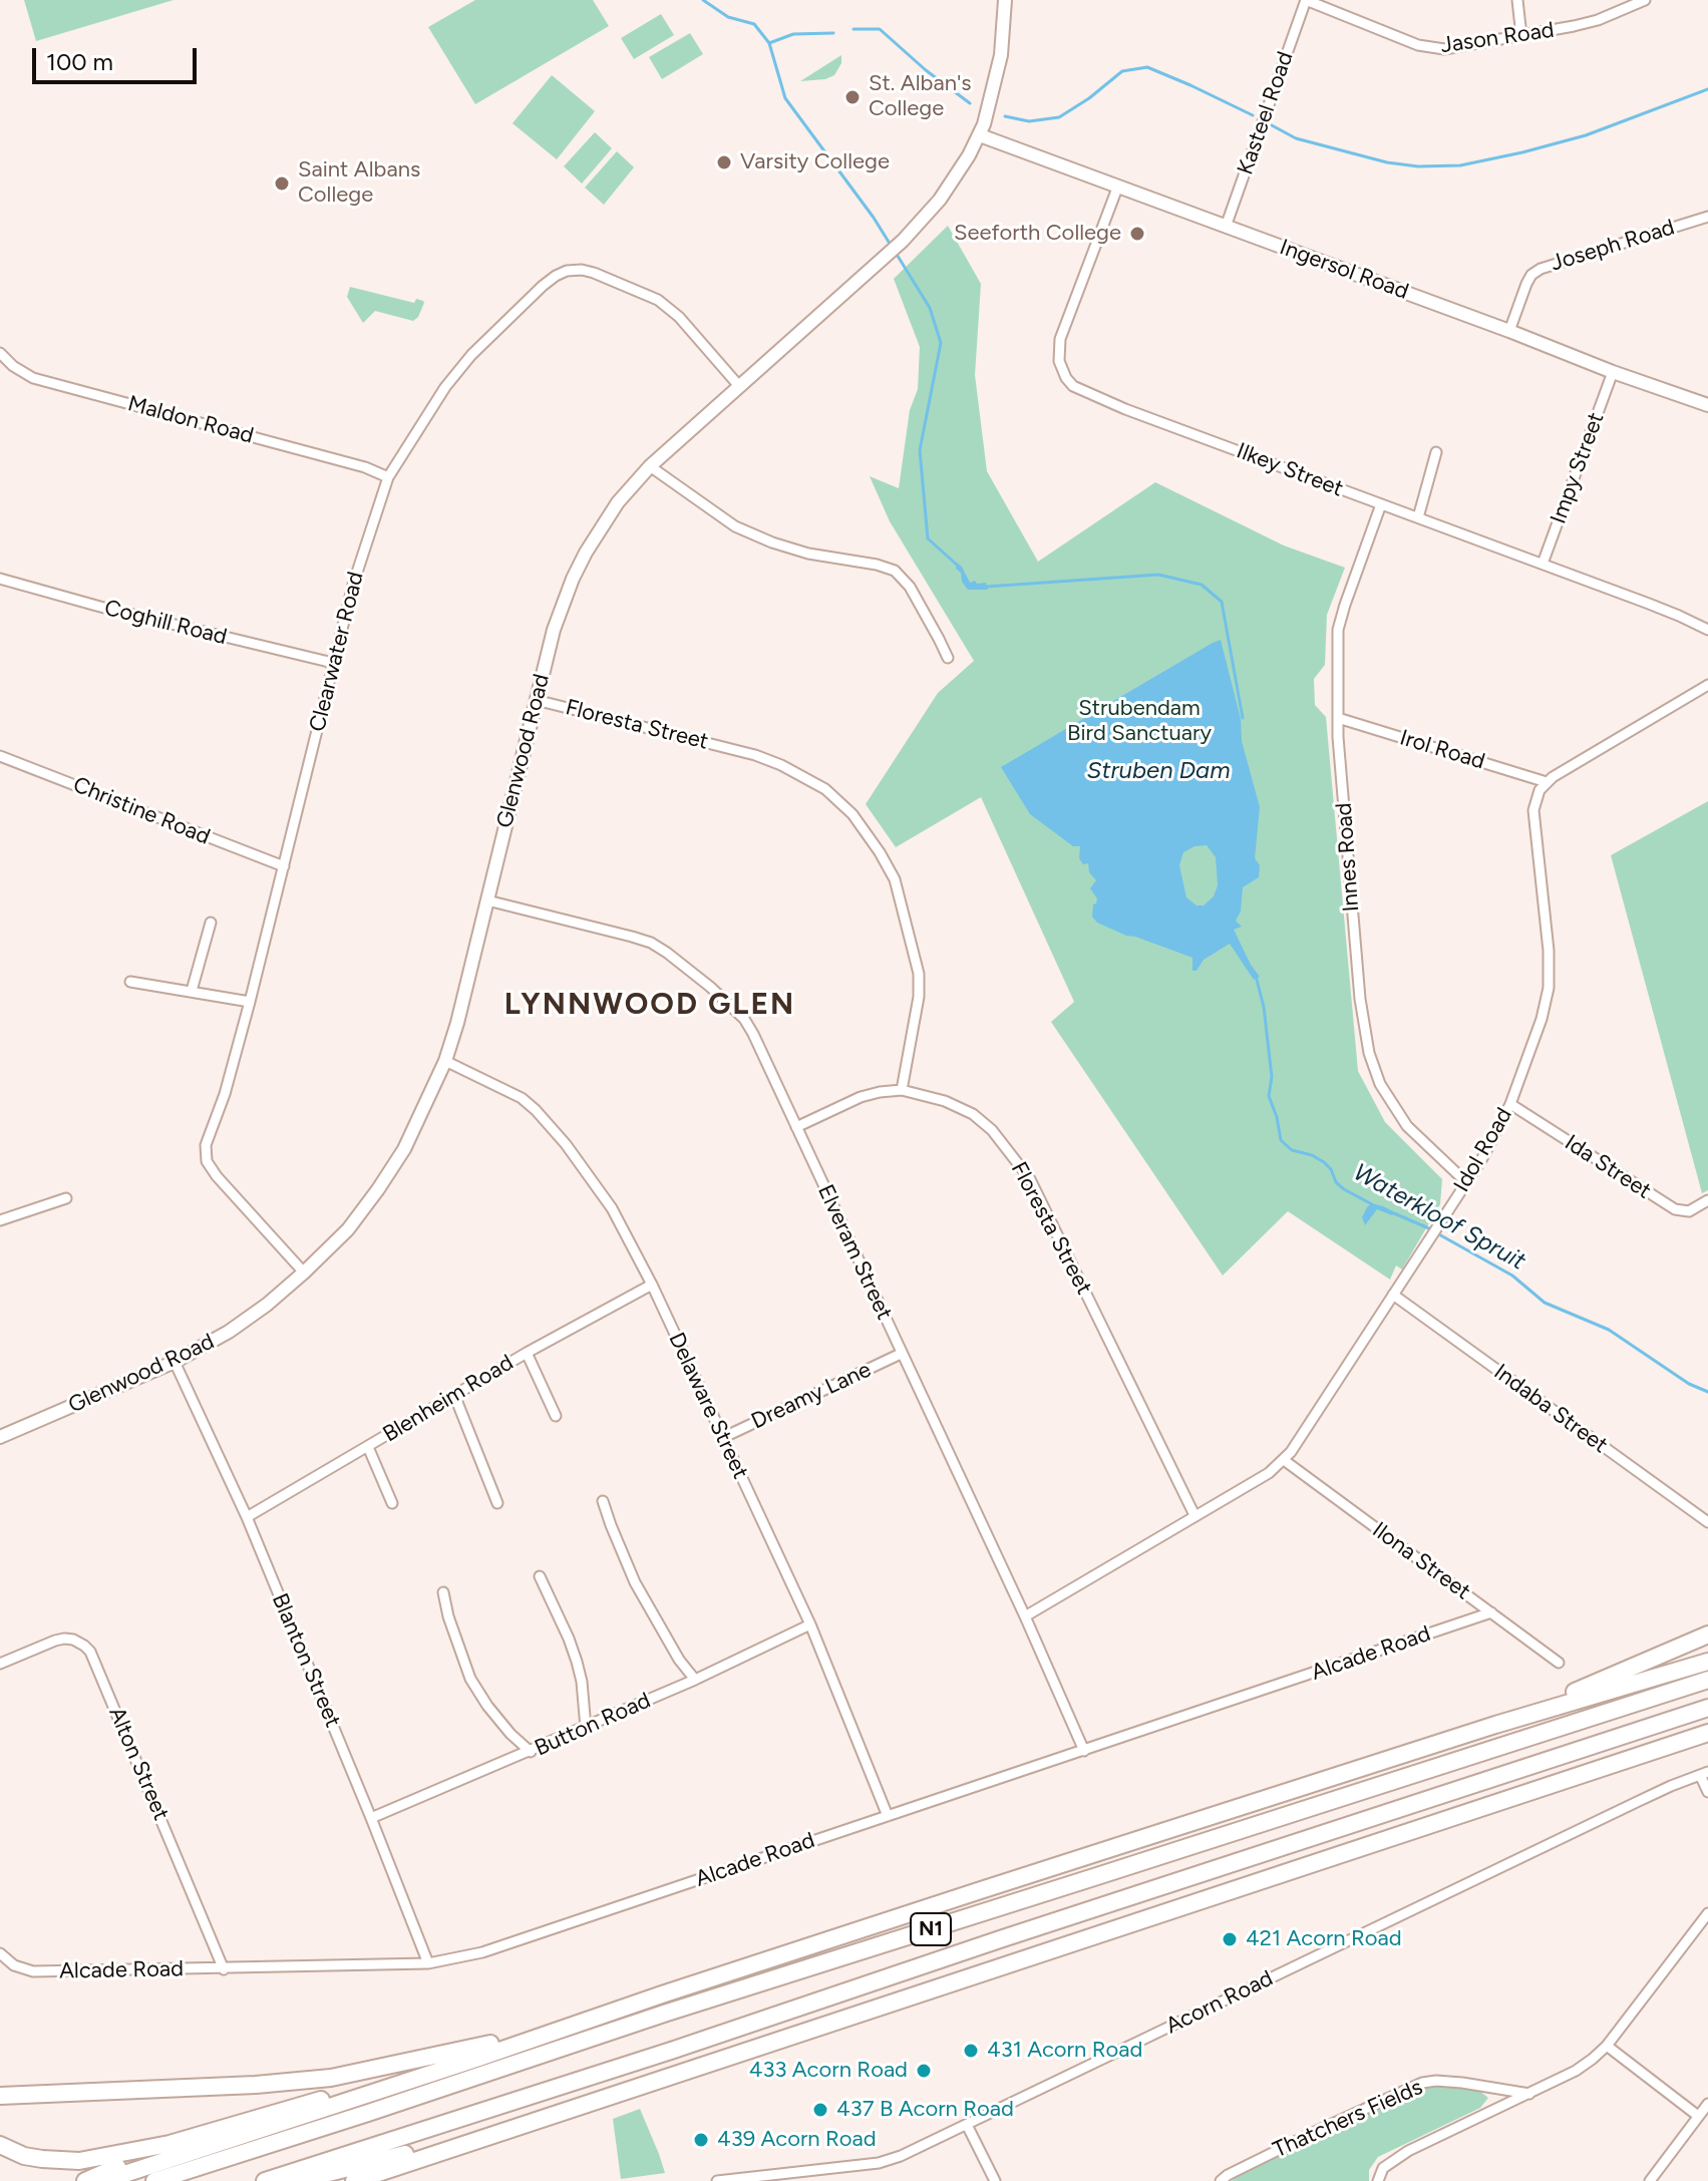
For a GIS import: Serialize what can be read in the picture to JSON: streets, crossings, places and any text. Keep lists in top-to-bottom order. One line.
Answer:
{"streets":{"highway":["N1"],"street":["Jason Road","Kasteel Road","Joseph Road","Ingersol Road","Maldon Road","Impy Street","Ilkey Street","Coghill Road","Clearwater Road","Floresta Street","Irol Road","Glenwood Road","Christine Road","Innes Road","Idol Road","Ida Street","Elveram Street","Dreamy Lane","Blenheim Road","Delaware Street","Indaba Street","Ilona Street","Alcade Road","Blanton Street","Button Road","Alton Street","Acorn Road","Thatchers Fields"]},"crossings":[["Jason Road","Kasteel Road"],["Kasteel Road","Ingersol Road"],["Joseph Road","Ingersol Road"],["Ingersol Road","Impy Street"],["Ingersol Road","Ilkey Street"],["Ingersol Road","Glenwood Road"],["Maldon Road","Clearwater Road"],["Impy Street","Ilkey Street"],["Ilkey Street","Innes Road"],["Coghill Road","Clearwater Road"],["Clearwater Road","Glenwood Road"],["Clearwater Road","Christine Road"],["Floresta Street","Glenwood Road"],["Floresta Street","Idol Road"],["Irol Road","Innes Road"],["Irol Road","Idol Road"],["Glenwood Road","Elveram Street"],["Glenwood Road","Delaware Street"],["Glenwood Road","Blanton Street"],["Innes Road","Idol Road"],["Idol Road","Ida Street"],["Idol Road","Elveram Street"],["Idol Road","Indaba Street"],["Idol Road","Ilona Street"],["Elveram Street","Dreamy Lane"],["Elveram Street","Alcade Road"],["Dreamy Lane","Delaware Street"],["Blenheim Road","Delaware Street"],["Blenheim Road","Blanton Street"],["Delaware Street","Alcade Road"],["Delaware Street","Button Road"],["Ilona Street","Alcade Road"],["Alcade Road","Blanton Street"],["Alcade Road","Alton Street"],["Blanton Street","Button Road"]],"districts":["LYNNWOOD GLEN"],"water":["Struben Dam","Waterkloof Spruit"],"parks":["Strubendam Bird Sanctuary"],"places":["St. Alban's College","Varsity College","Saint Albans College","Seeforth College","421 Acorn Road","431 Acorn Road","433 Acorn Road","437 B Acorn Road","439 Acorn Road"],"scale_bar":"100 m"}
